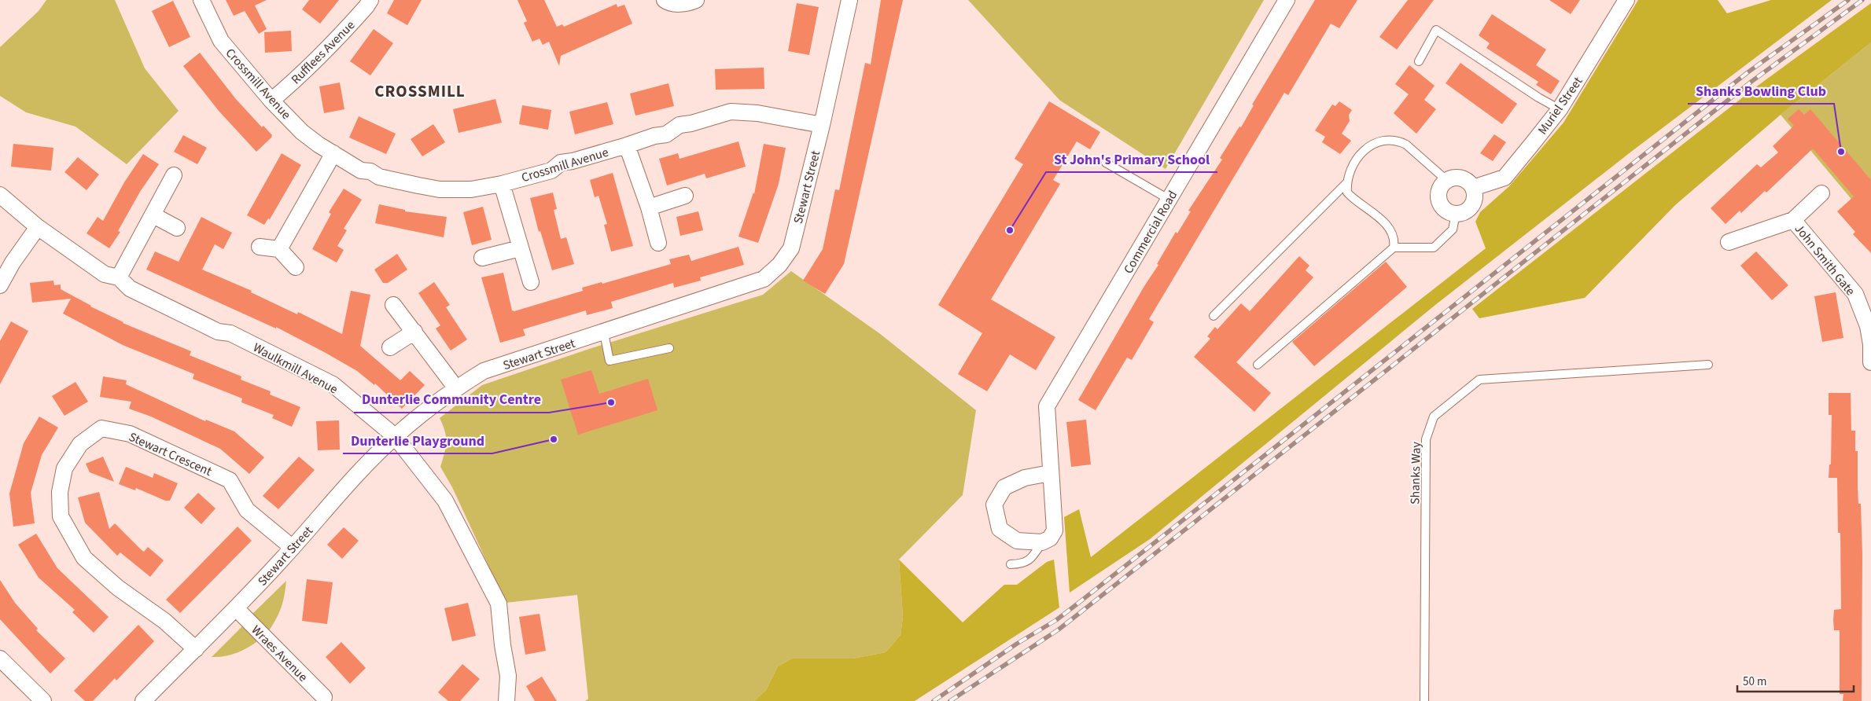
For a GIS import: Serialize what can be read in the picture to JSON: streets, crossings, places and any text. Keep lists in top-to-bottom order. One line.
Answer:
{"streets":{"street":["Rufflees Avenue","Crossmill Avenue","Muriel Street","Stewart Street","Commercial Road","John Smith Gate","Waulkmill Avenue","Stewart Crescent","Wraes Avenue"],"lane":["Shanks Way"]},"crossings":[["Rufflees Avenue","Crossmill Avenue"],["Crossmill Avenue","Stewart Street"],["Stewart Street","Waulkmill Avenue"],["Stewart Street","Stewart Crescent"],["Stewart Street","Wraes Avenue"]],"districts":["CROSSMILL"],"places":["Shanks Bowling Club","St John's Primary School","Dunterlie Community Centre","Dunterlie Playground"],"scale_bar":"50 m"}
